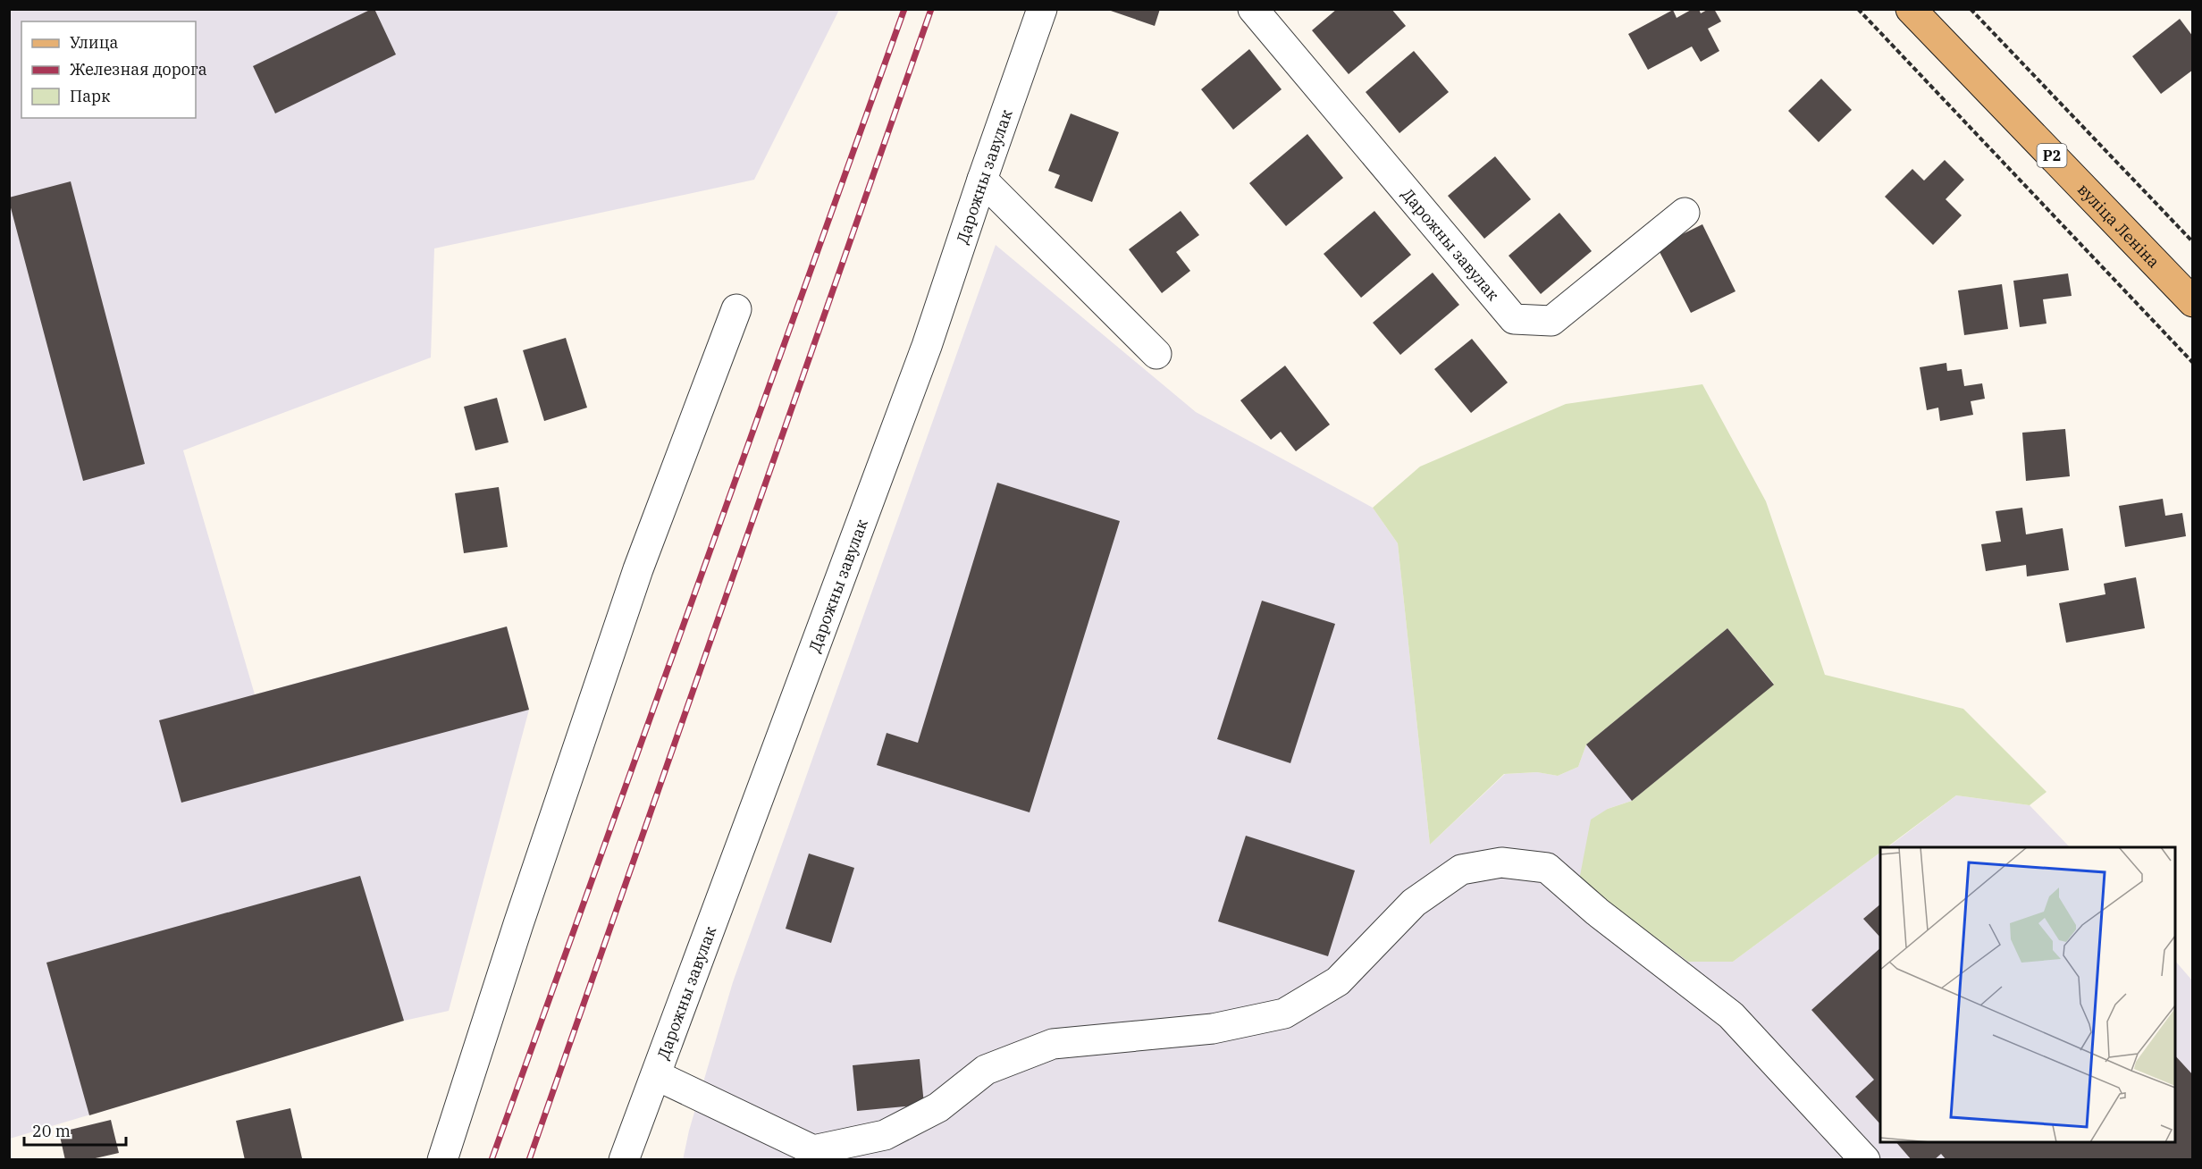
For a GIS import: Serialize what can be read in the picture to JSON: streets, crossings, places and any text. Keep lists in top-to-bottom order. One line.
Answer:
{"streets":{"main road":["Р2","вуліца Леніна"],"street":["Дарожны завулак"]},"legend":["Улица","Железная дорога","Парк"],"scale_bar":"20 m"}
